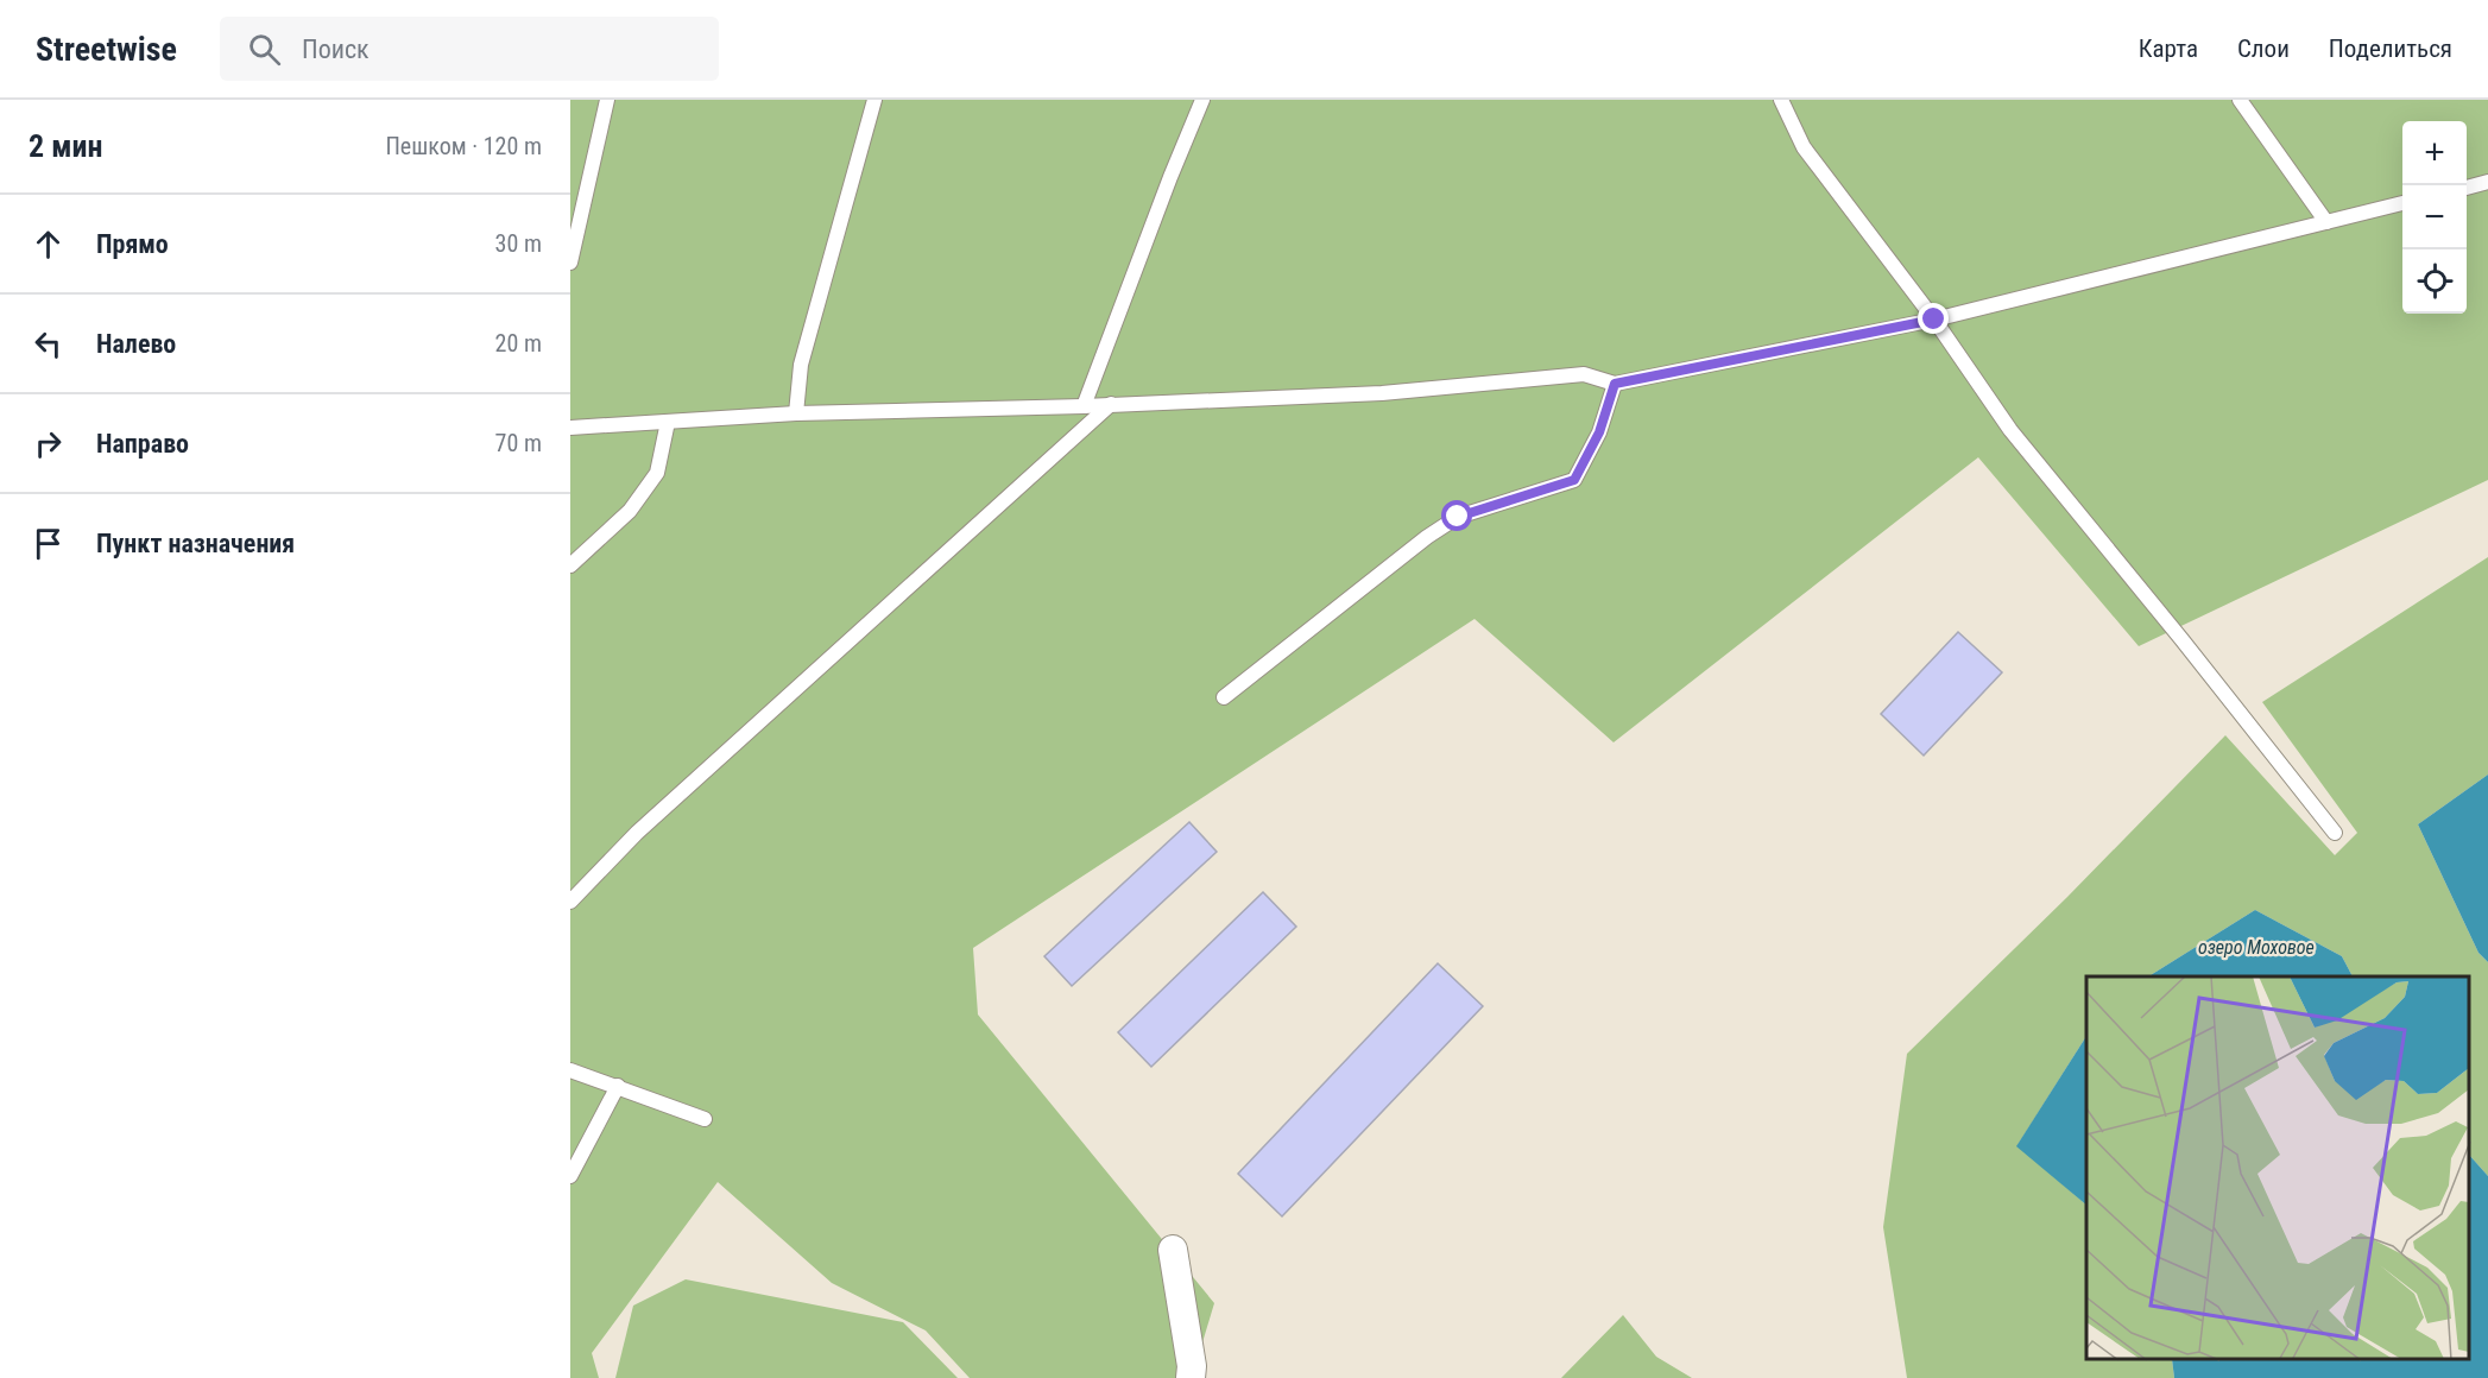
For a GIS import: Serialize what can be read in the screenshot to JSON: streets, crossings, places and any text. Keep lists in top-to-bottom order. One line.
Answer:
{"water":["озеро Моховое"],"page":{"header":"Streetwise","search":"Поиск","nav":["Карта","Слои","Поделиться"],"heading":["2 мин","Пешком · 120 m"],"map_buttons":["+","−"],"list":[["Прямо","30 m"],["Налево","20 m"],["Направо","70 m"],"Пункт назначения"]}}
